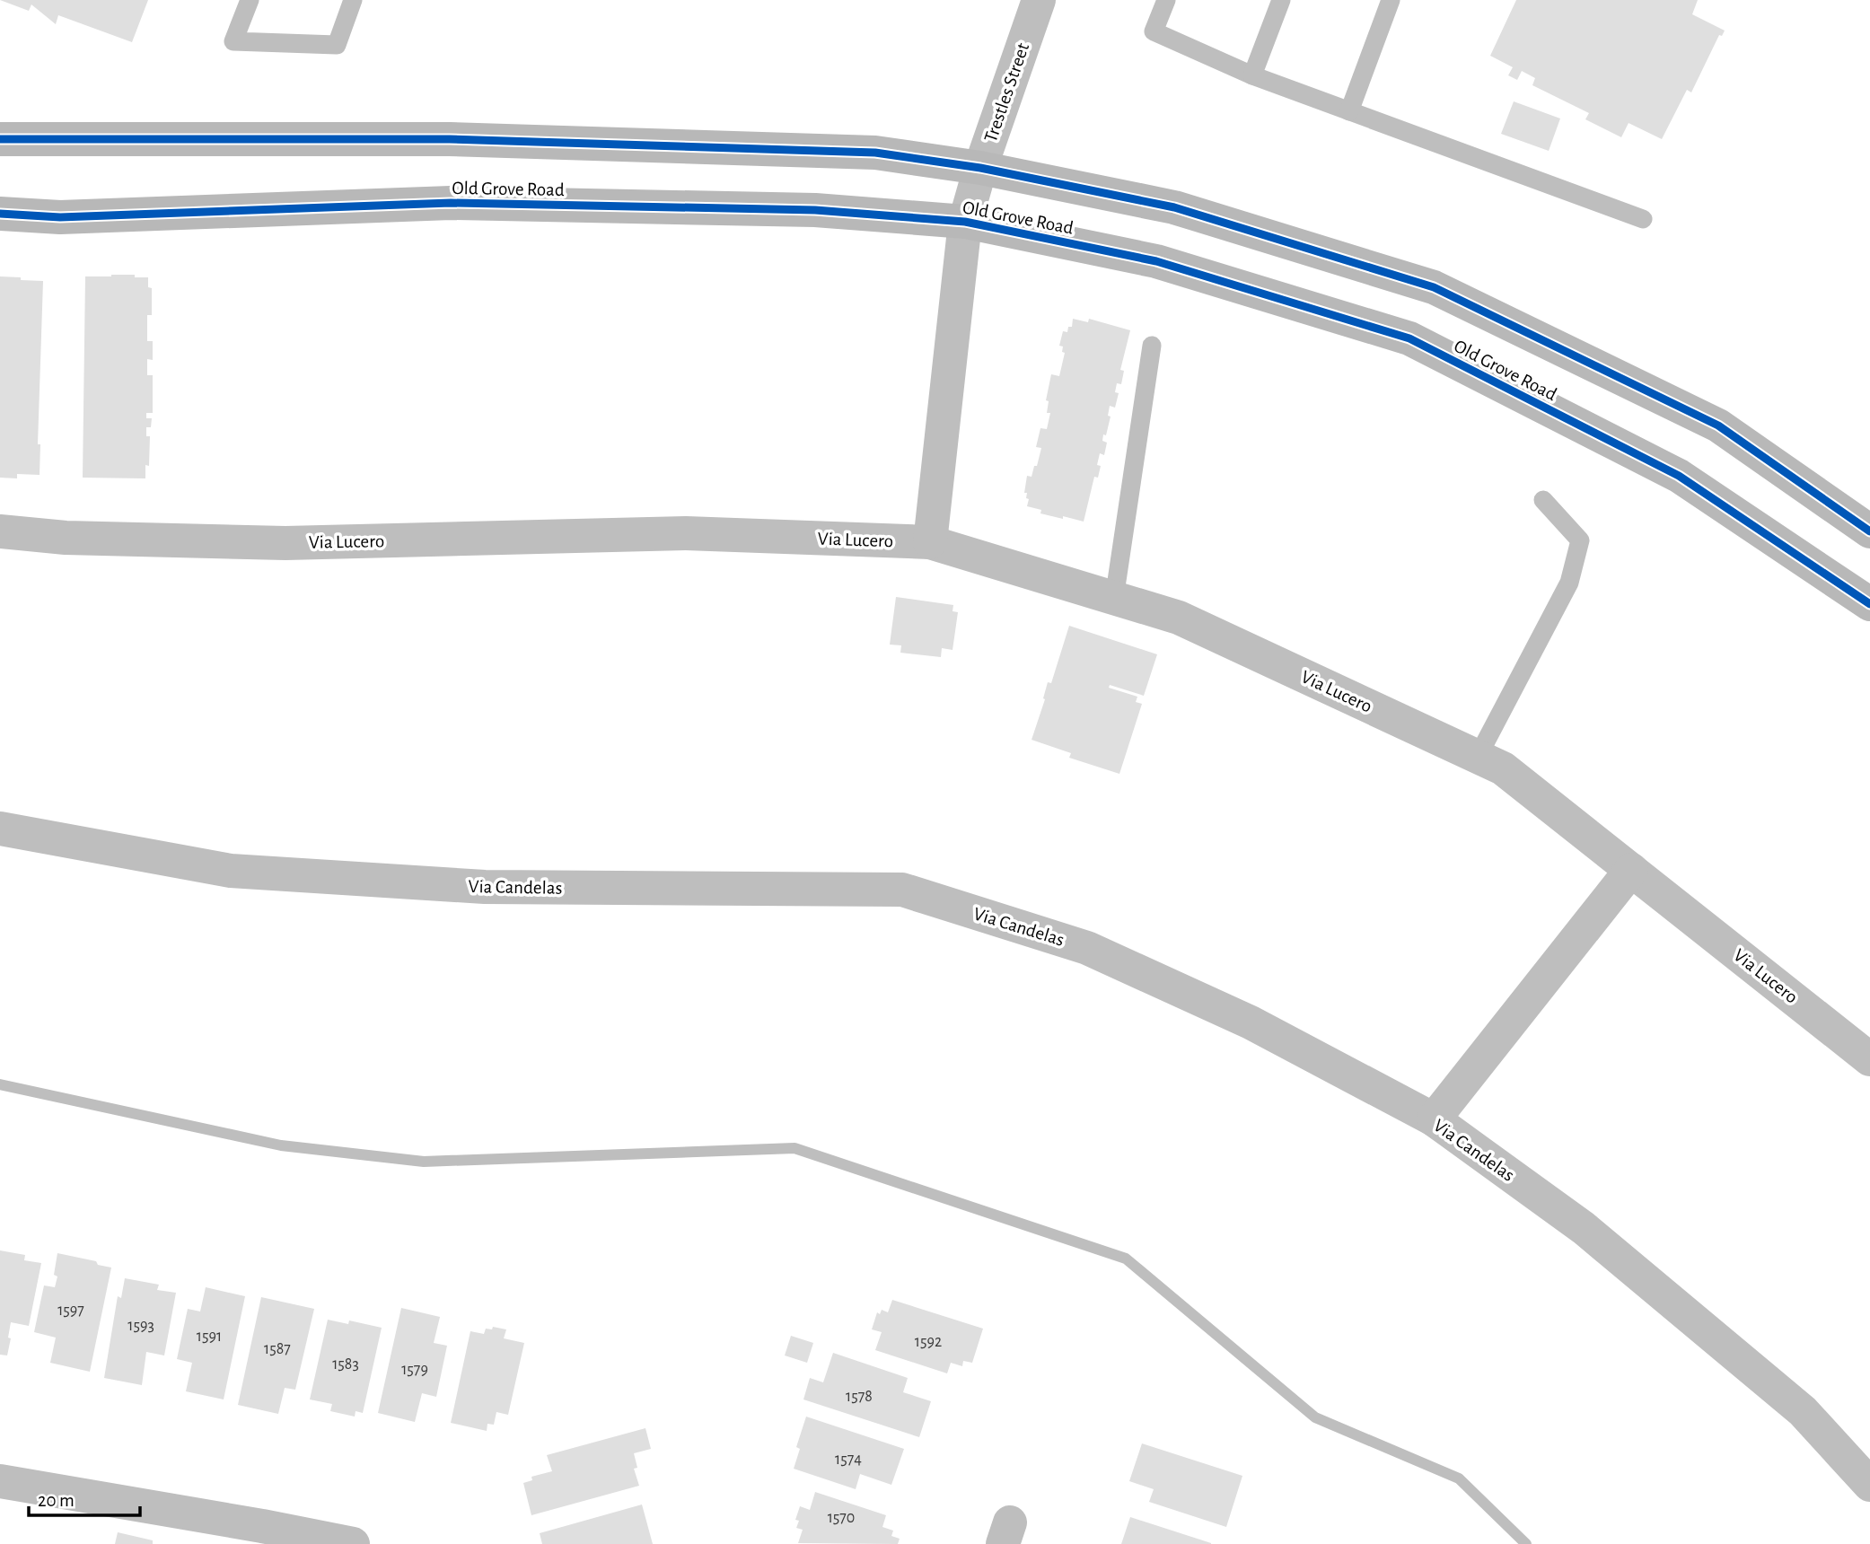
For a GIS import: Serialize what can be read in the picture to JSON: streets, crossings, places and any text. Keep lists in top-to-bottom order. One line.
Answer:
{"streets":{"main road":["Old Grove Road"],"street":["Trestles Street","Via Lucero","Via Candelas"]},"crossings":[["Trestles Street","Old Grove Road"],["Trestles Street","Via Lucero"]],"house_numbers":["1597","1593","1591","1592","1587","1583","1579","1578","1574","1570"],"scale_bar":"20 m"}
